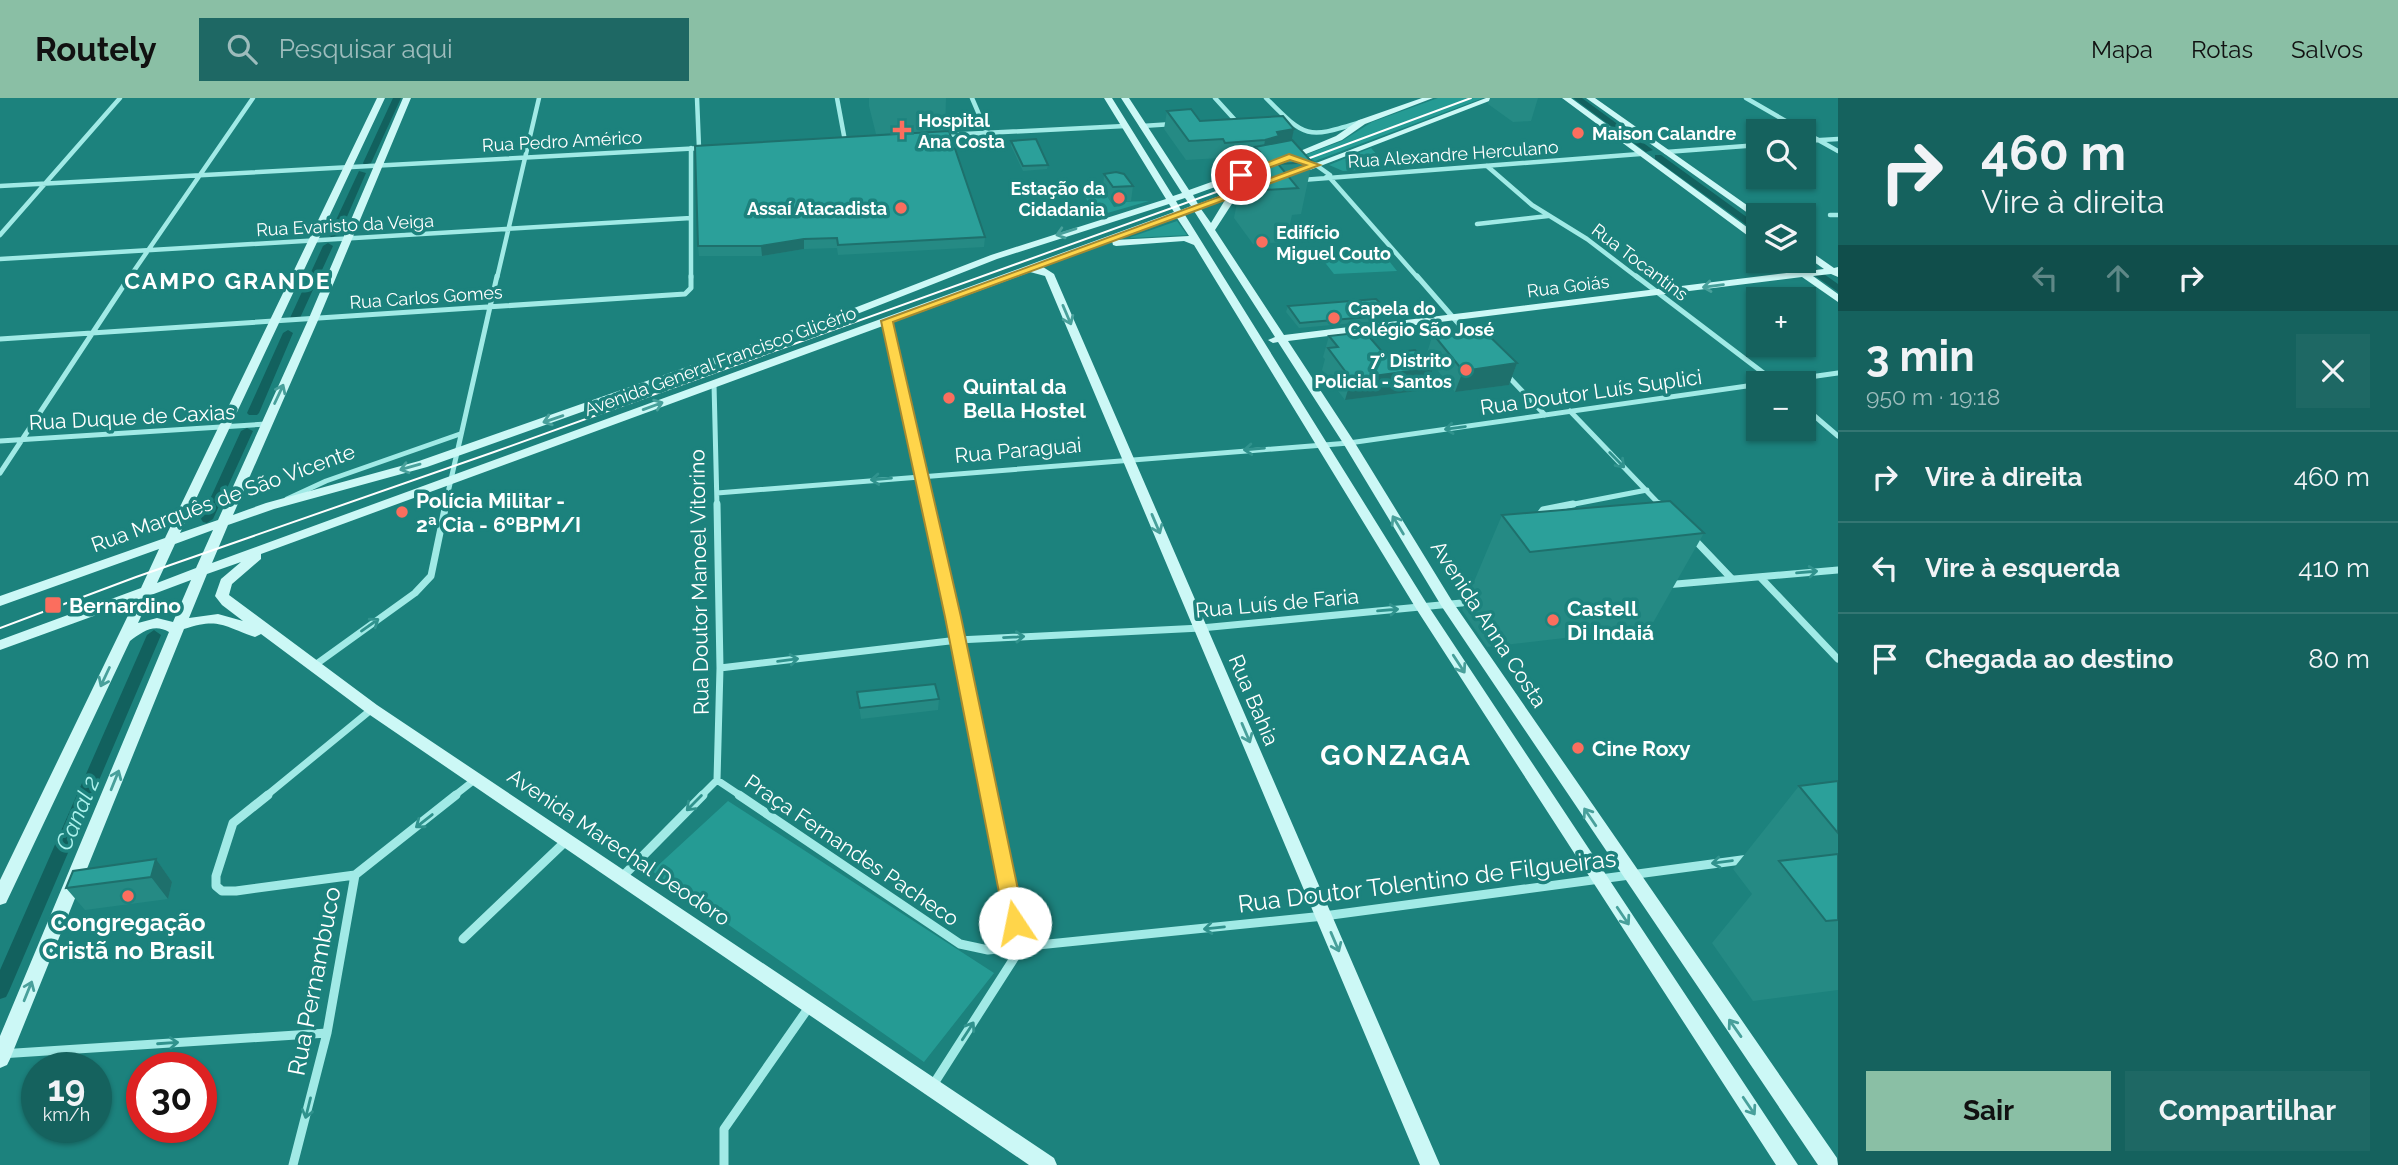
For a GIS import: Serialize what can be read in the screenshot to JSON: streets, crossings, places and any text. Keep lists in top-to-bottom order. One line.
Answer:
{"streets":{"main road":["Rua Goiás","Avenida General Francisco Glicério","Rua Marquês de São Vicente","Avenida Anna Costa","Rua Bahia","Avenida Marechal Deodoro"],"street":["Rua Pedro Américo","Rua Alexandre Herculano","Rua Evaristo da Veiga","Rua Tocantins","Rua Carlos Gomes","Rua Doutor Luís Suplici","Rua Duque de Caxias","Rua Paraguai","Rua Doutor Manoel Vitorino","Rua Luís de Faria","Praça Fernandes Pacheco","Rua Doutor Tolentino de Filgueiras","Rua Pernambuco"]},"crossings":[["Rua Alexandre Herculano","Rua Tocantins"],["Rua Evaristo da Veiga","Rua Carlos Gomes"],["Rua Tocantins","Rua Goiás"],["Rua Goiás","Avenida Anna Costa"],["Avenida General Francisco Glicério","Rua Marquês de São Vicente"],["Avenida General Francisco Glicério","Rua Doutor Manoel Vitorino"],["Avenida General Francisco Glicério","Avenida Anna Costa"],["Avenida General Francisco Glicério","Rua Bahia"],["Avenida General Francisco Glicério","Avenida Marechal Deodoro"],["Rua Doutor Luís Suplici","Rua Paraguai"],["Rua Doutor Luís Suplici","Avenida Anna Costa"],["Rua Paraguai","Rua Doutor Manoel Vitorino"],["Rua Paraguai","Rua Bahia"],["Rua Doutor Manoel Vitorino","Rua Luís de Faria"],["Rua Doutor Manoel Vitorino","Praça Fernandes Pacheco"],["Rua Luís de Faria","Avenida Anna Costa"],["Rua Luís de Faria","Rua Bahia"],["Avenida Anna Costa","Rua Doutor Tolentino de Filgueiras"],["Rua Bahia","Rua Doutor Tolentino de Filgueiras"],["Avenida Marechal Deodoro","Praça Fernandes Pacheco"],["Avenida Marechal Deodoro","Rua Pernambuco"],["Praça Fernandes Pacheco","Rua Doutor Tolentino de Filgueiras"]],"one_way":["Rua Doutor Luís Suplici","Rua Paraguai","Rua Luís de Faria","Rua Bahia","Rua Doutor Tolentino de Filgueiras","Rua Pernambuco"],"districts":["CAMPO GRANDE","GONZAGA"],"water":["Canal 2"],"places":{"health":["Hospital Ana Costa"],"other":["Maison Calandre","Estação da Cidadania","Assaí Atacadista","Edifício Miguel Couto","Capela do Colégio São José","7° Distrito Policial - Santos","Quintal da Bella Hostel","Polícia Militar - 2ª Cia - 6ºBPM/I","Castell Di Indaiá","Cine Roxy","Congregação Cristã no Brasil"],"transit":["Bernardino"]},"page":{"header":"Routely","search":"Pesquisar aqui","nav":["Mapa","Rotas","Salvos"],"turn":["460 m","Vire à direita"],"map_buttons":["+","−"],"heading":["3 min","950 m · 19:18"],"list":[{"name":"Vire à direita","value":"460 m"},{"name":"Vire à esquerda","value":"410 m"},{"name":"Chegada ao destino","value":"80 m"}],"speed":"19 km/h","limit":"30","buttons":["Sair","Compartilhar"]}}
